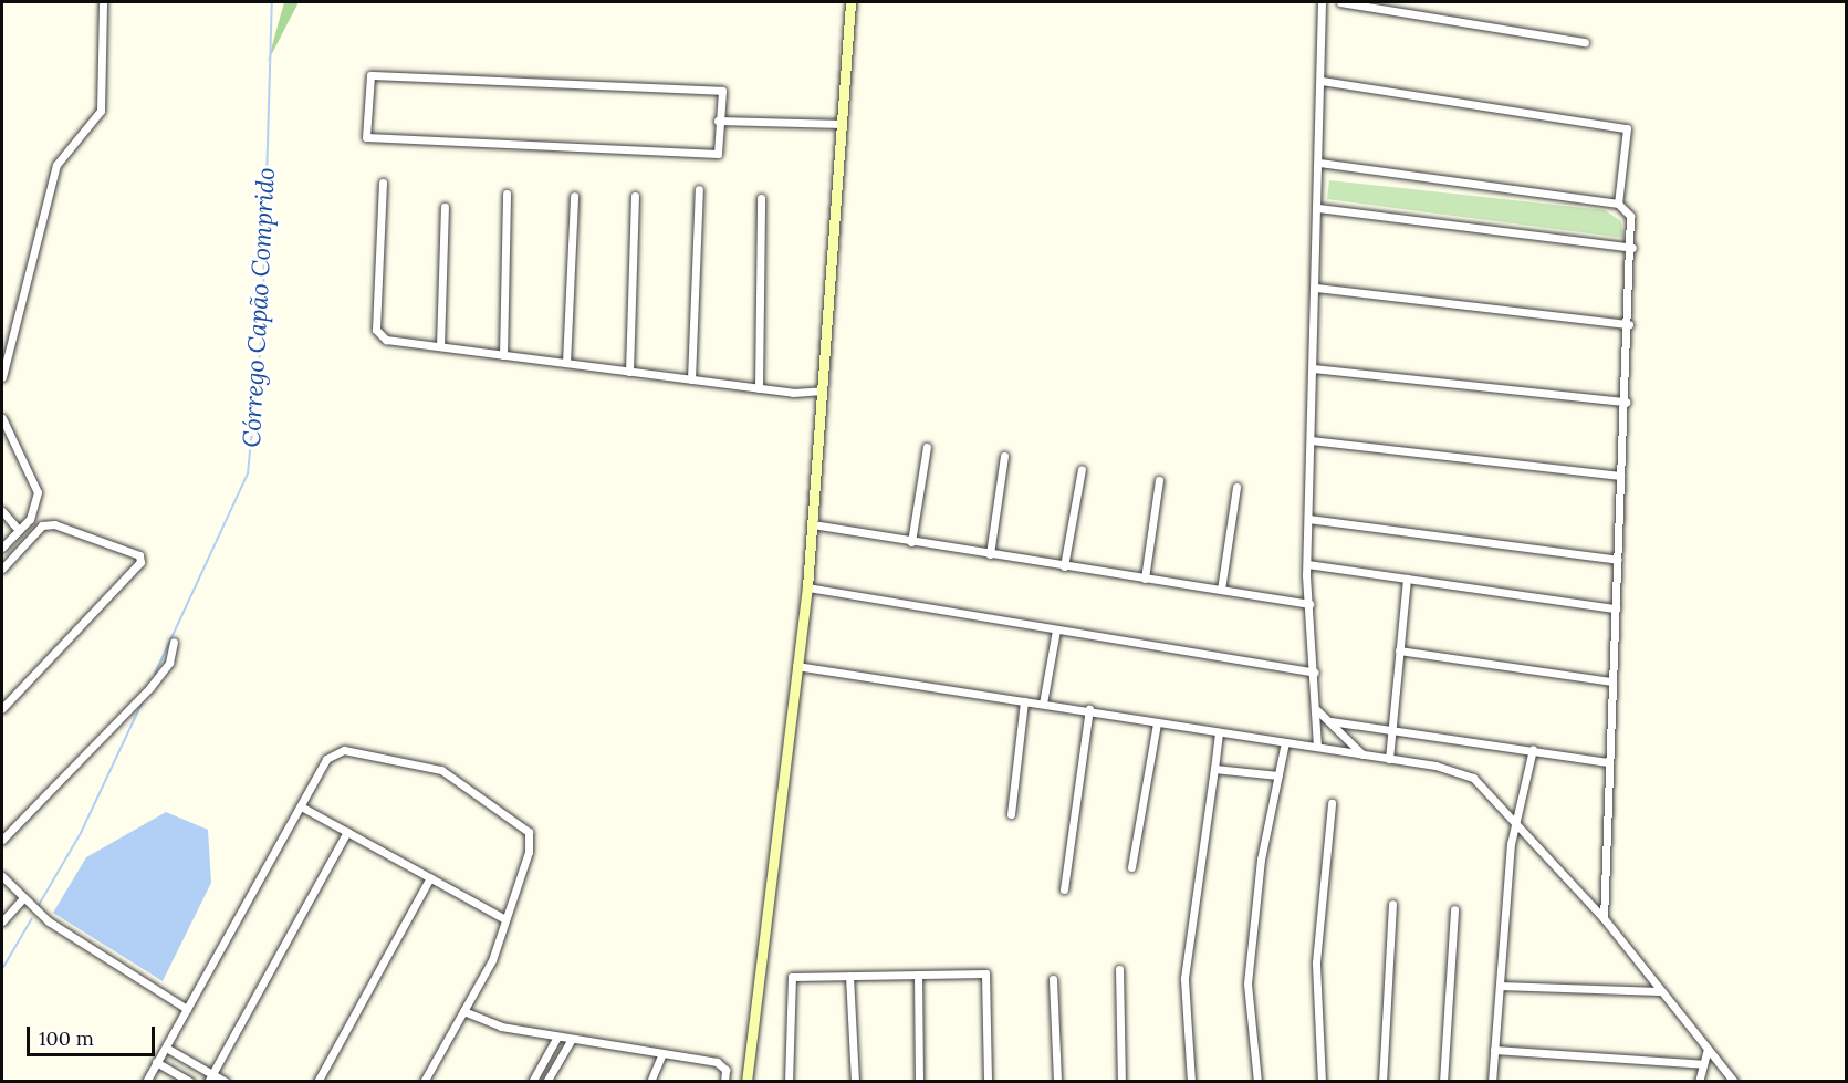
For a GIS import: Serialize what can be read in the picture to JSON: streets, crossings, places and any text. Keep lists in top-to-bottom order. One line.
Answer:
{"water":["Córrego Capão Comprido"],"scale_bar":"100 m"}
